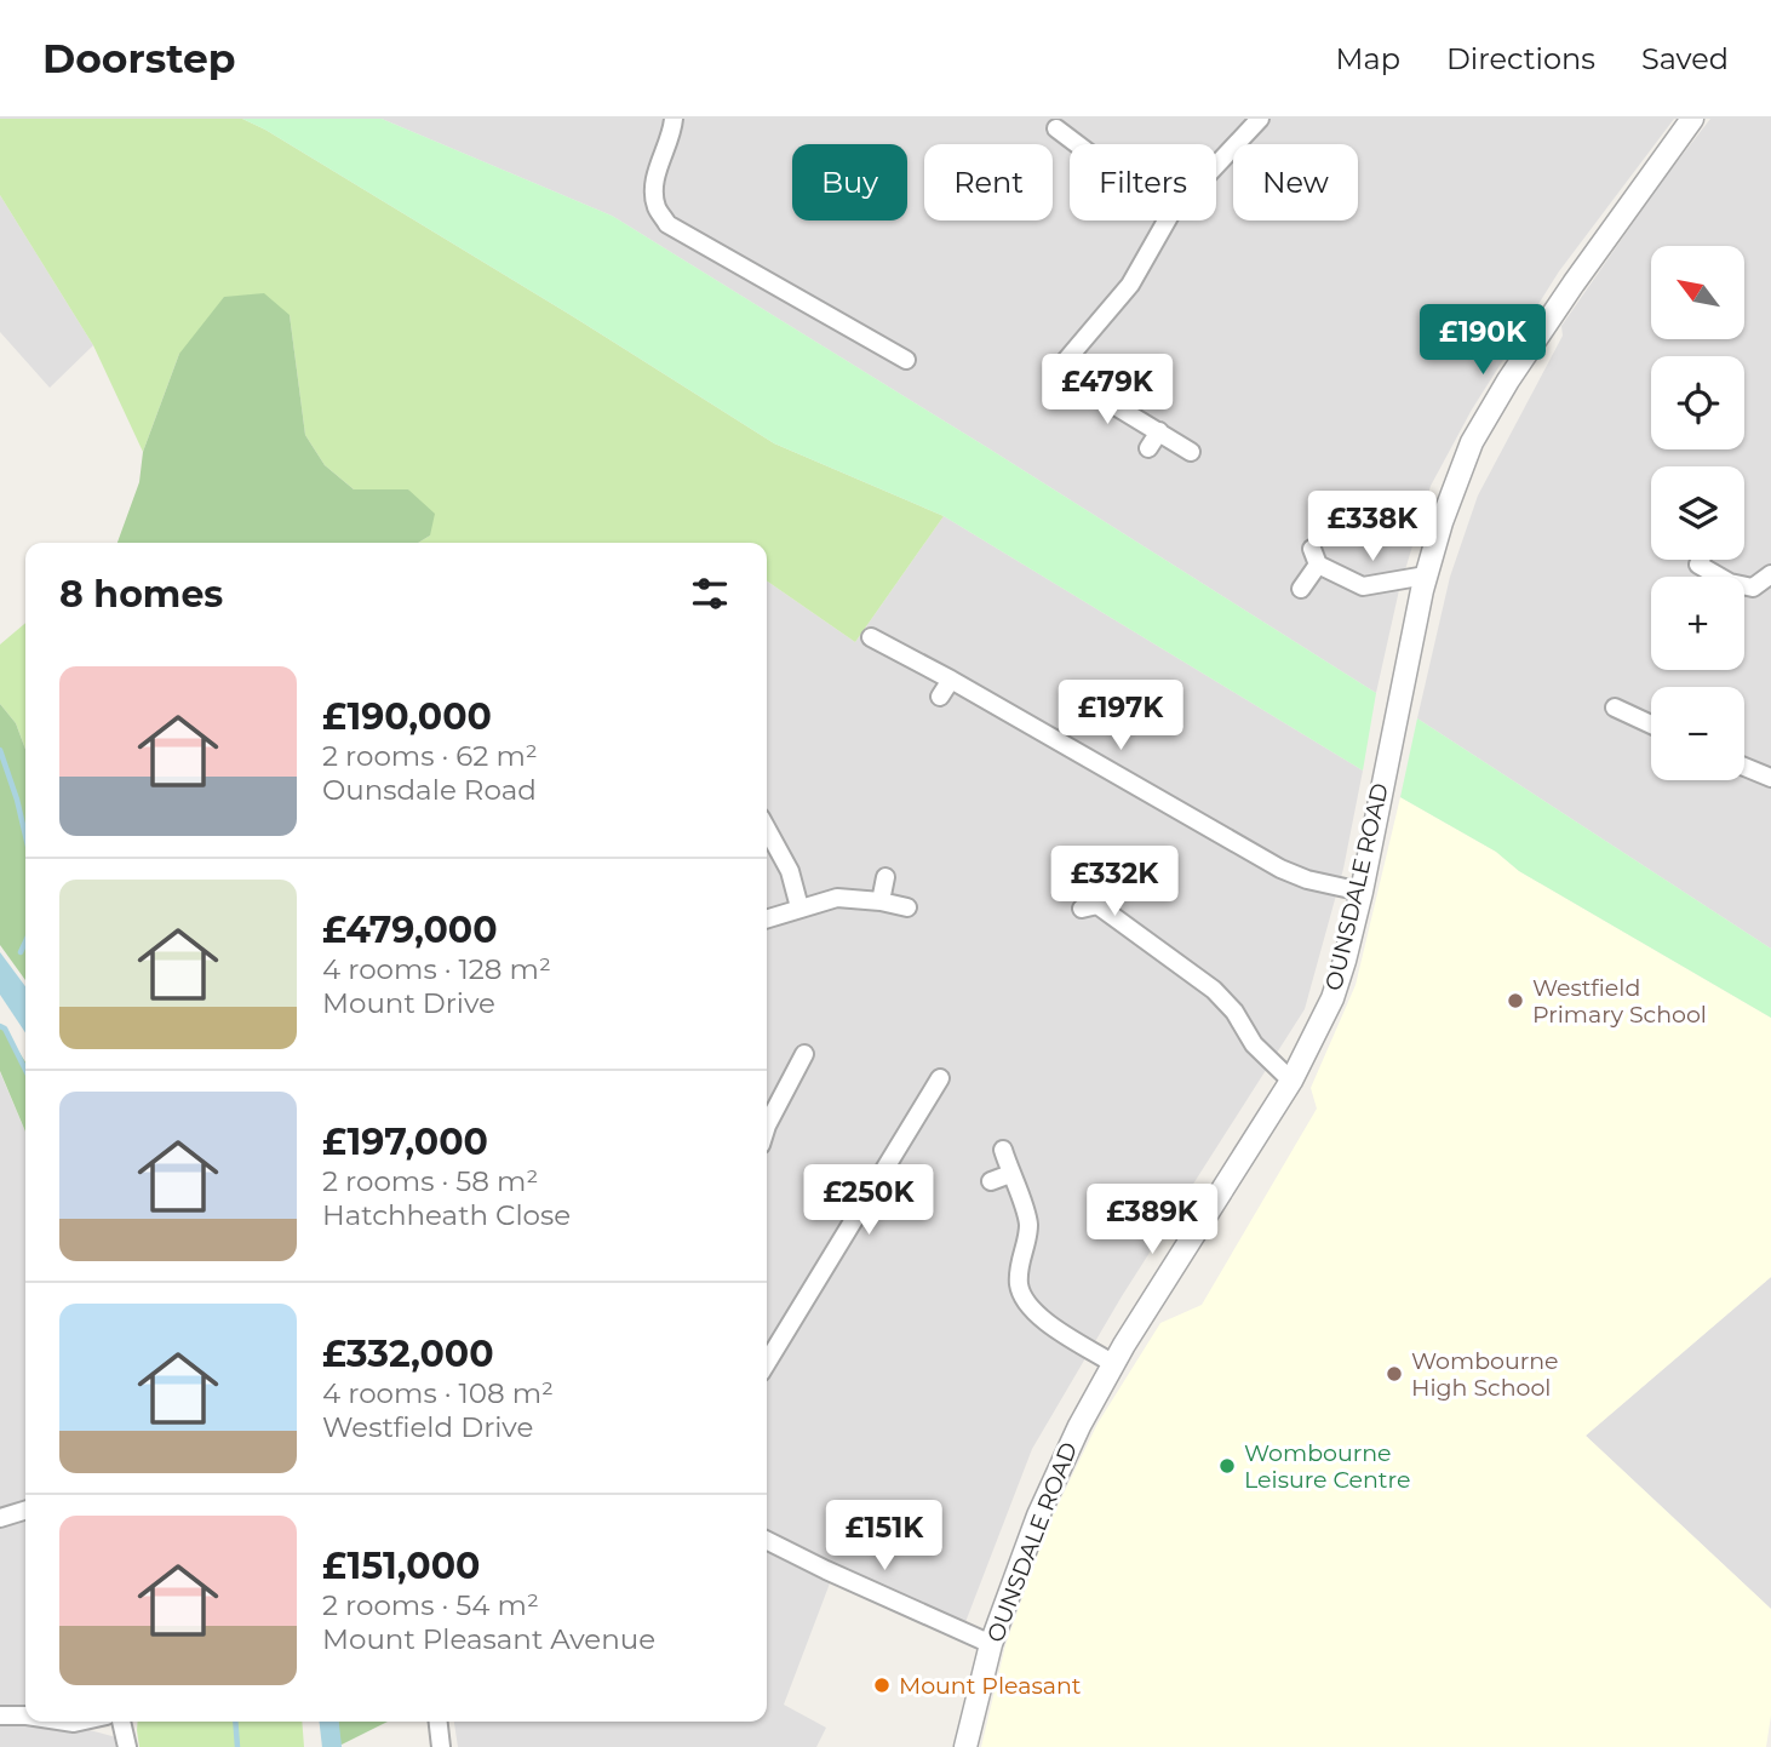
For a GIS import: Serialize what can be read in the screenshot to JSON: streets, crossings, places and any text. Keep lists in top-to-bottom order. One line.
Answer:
{"streets":{"street":["OUNSDALE ROAD"]},"places":["Westfield Primary School","Wombourne High School","Wombourne Leisure Centre","Mount Pleasant"],"north":"top left","page":{"header":"Doorstep","nav":["Map","Directions","Saved"],"chip":["Buy","Rent","Filters","New"],"map_buttons":["+","−"],"price":["£190K","£479K","£338K","£197K","£332K","£250K","£389K","£151K"],"heading":"8 homes","list":[{"name":"£190,000","note":"2 rooms · 62 m² · Ounsdale Road"},{"name":"£479,000","note":"4 rooms · 128 m² · Mount Drive"},{"name":"£197,000","note":"2 rooms · 58 m² · Hatchheath Close"},{"name":"£332,000","note":"4 rooms · 108 m² · Westfield Drive"},{"name":"£151,000","note":"2 rooms · 54 m² · Mount Pleasant Avenue"}]}}
